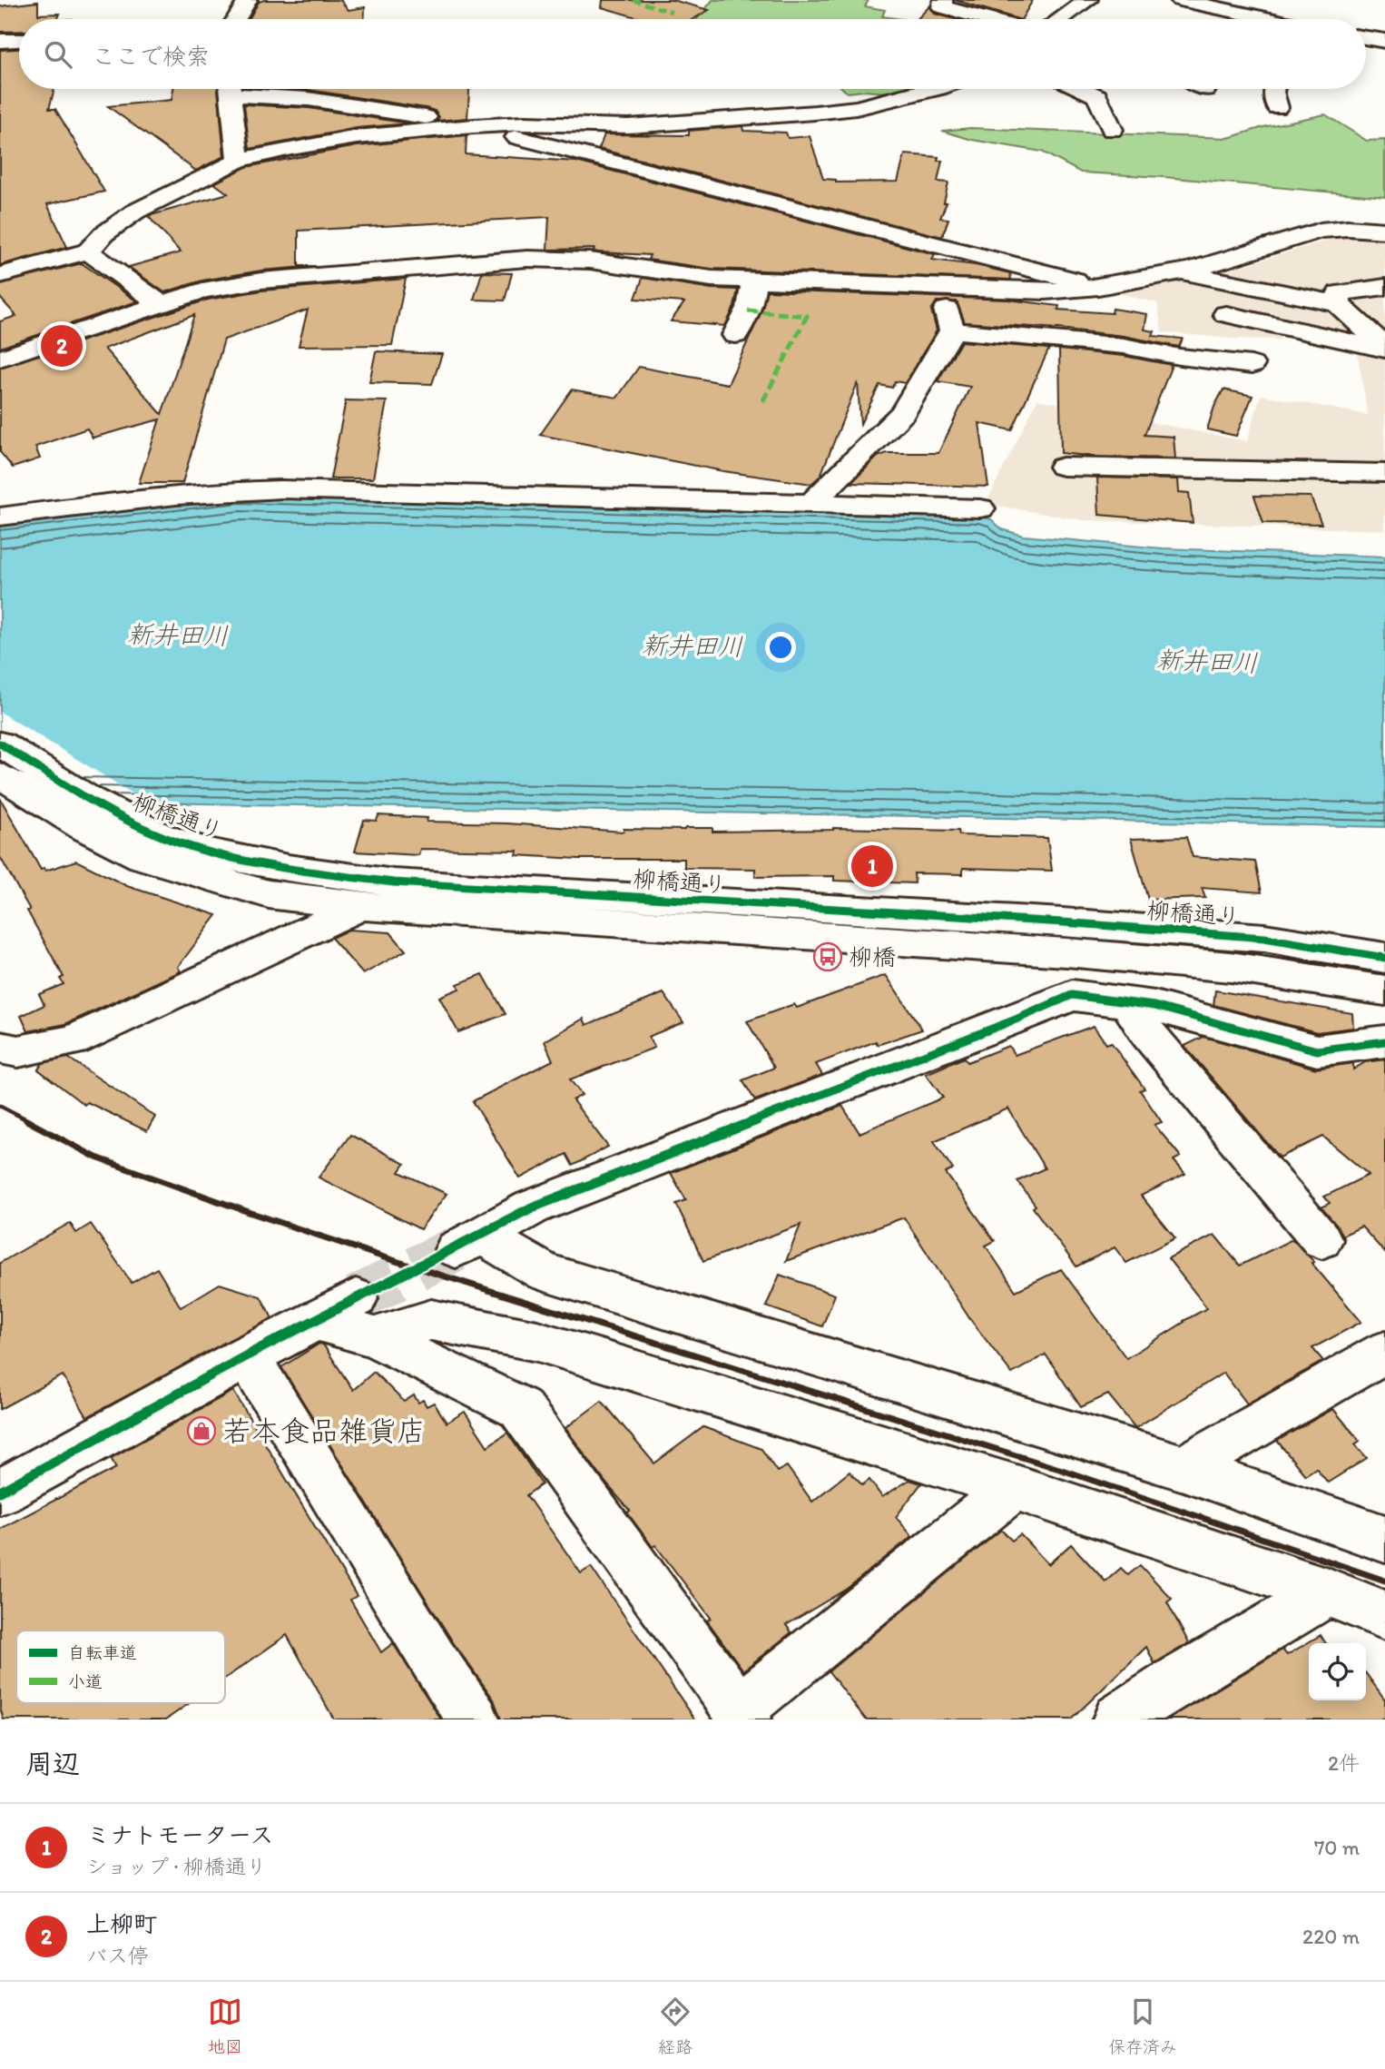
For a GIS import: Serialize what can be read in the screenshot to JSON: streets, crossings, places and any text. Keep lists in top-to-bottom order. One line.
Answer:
{"streets":{"street":["柳橋通り"]},"water":["新井田川"],"places":{"bus stop":["柳橋"],"shop":["若本食品雑貨店"]},"legend":["自転車道","小道"],"page":{"search":"ここで検索","pins":["2","1"],"heading":["周辺","2件"],"list":[{"mark":"1","name":"ミナトモータース","note":"ショップ · 柳橋通り","value":"70 m"},{"mark":"2","name":"上柳町","note":"バス停","value":"220 m"}],"nav":["地図","経路","保存済み"]}}
